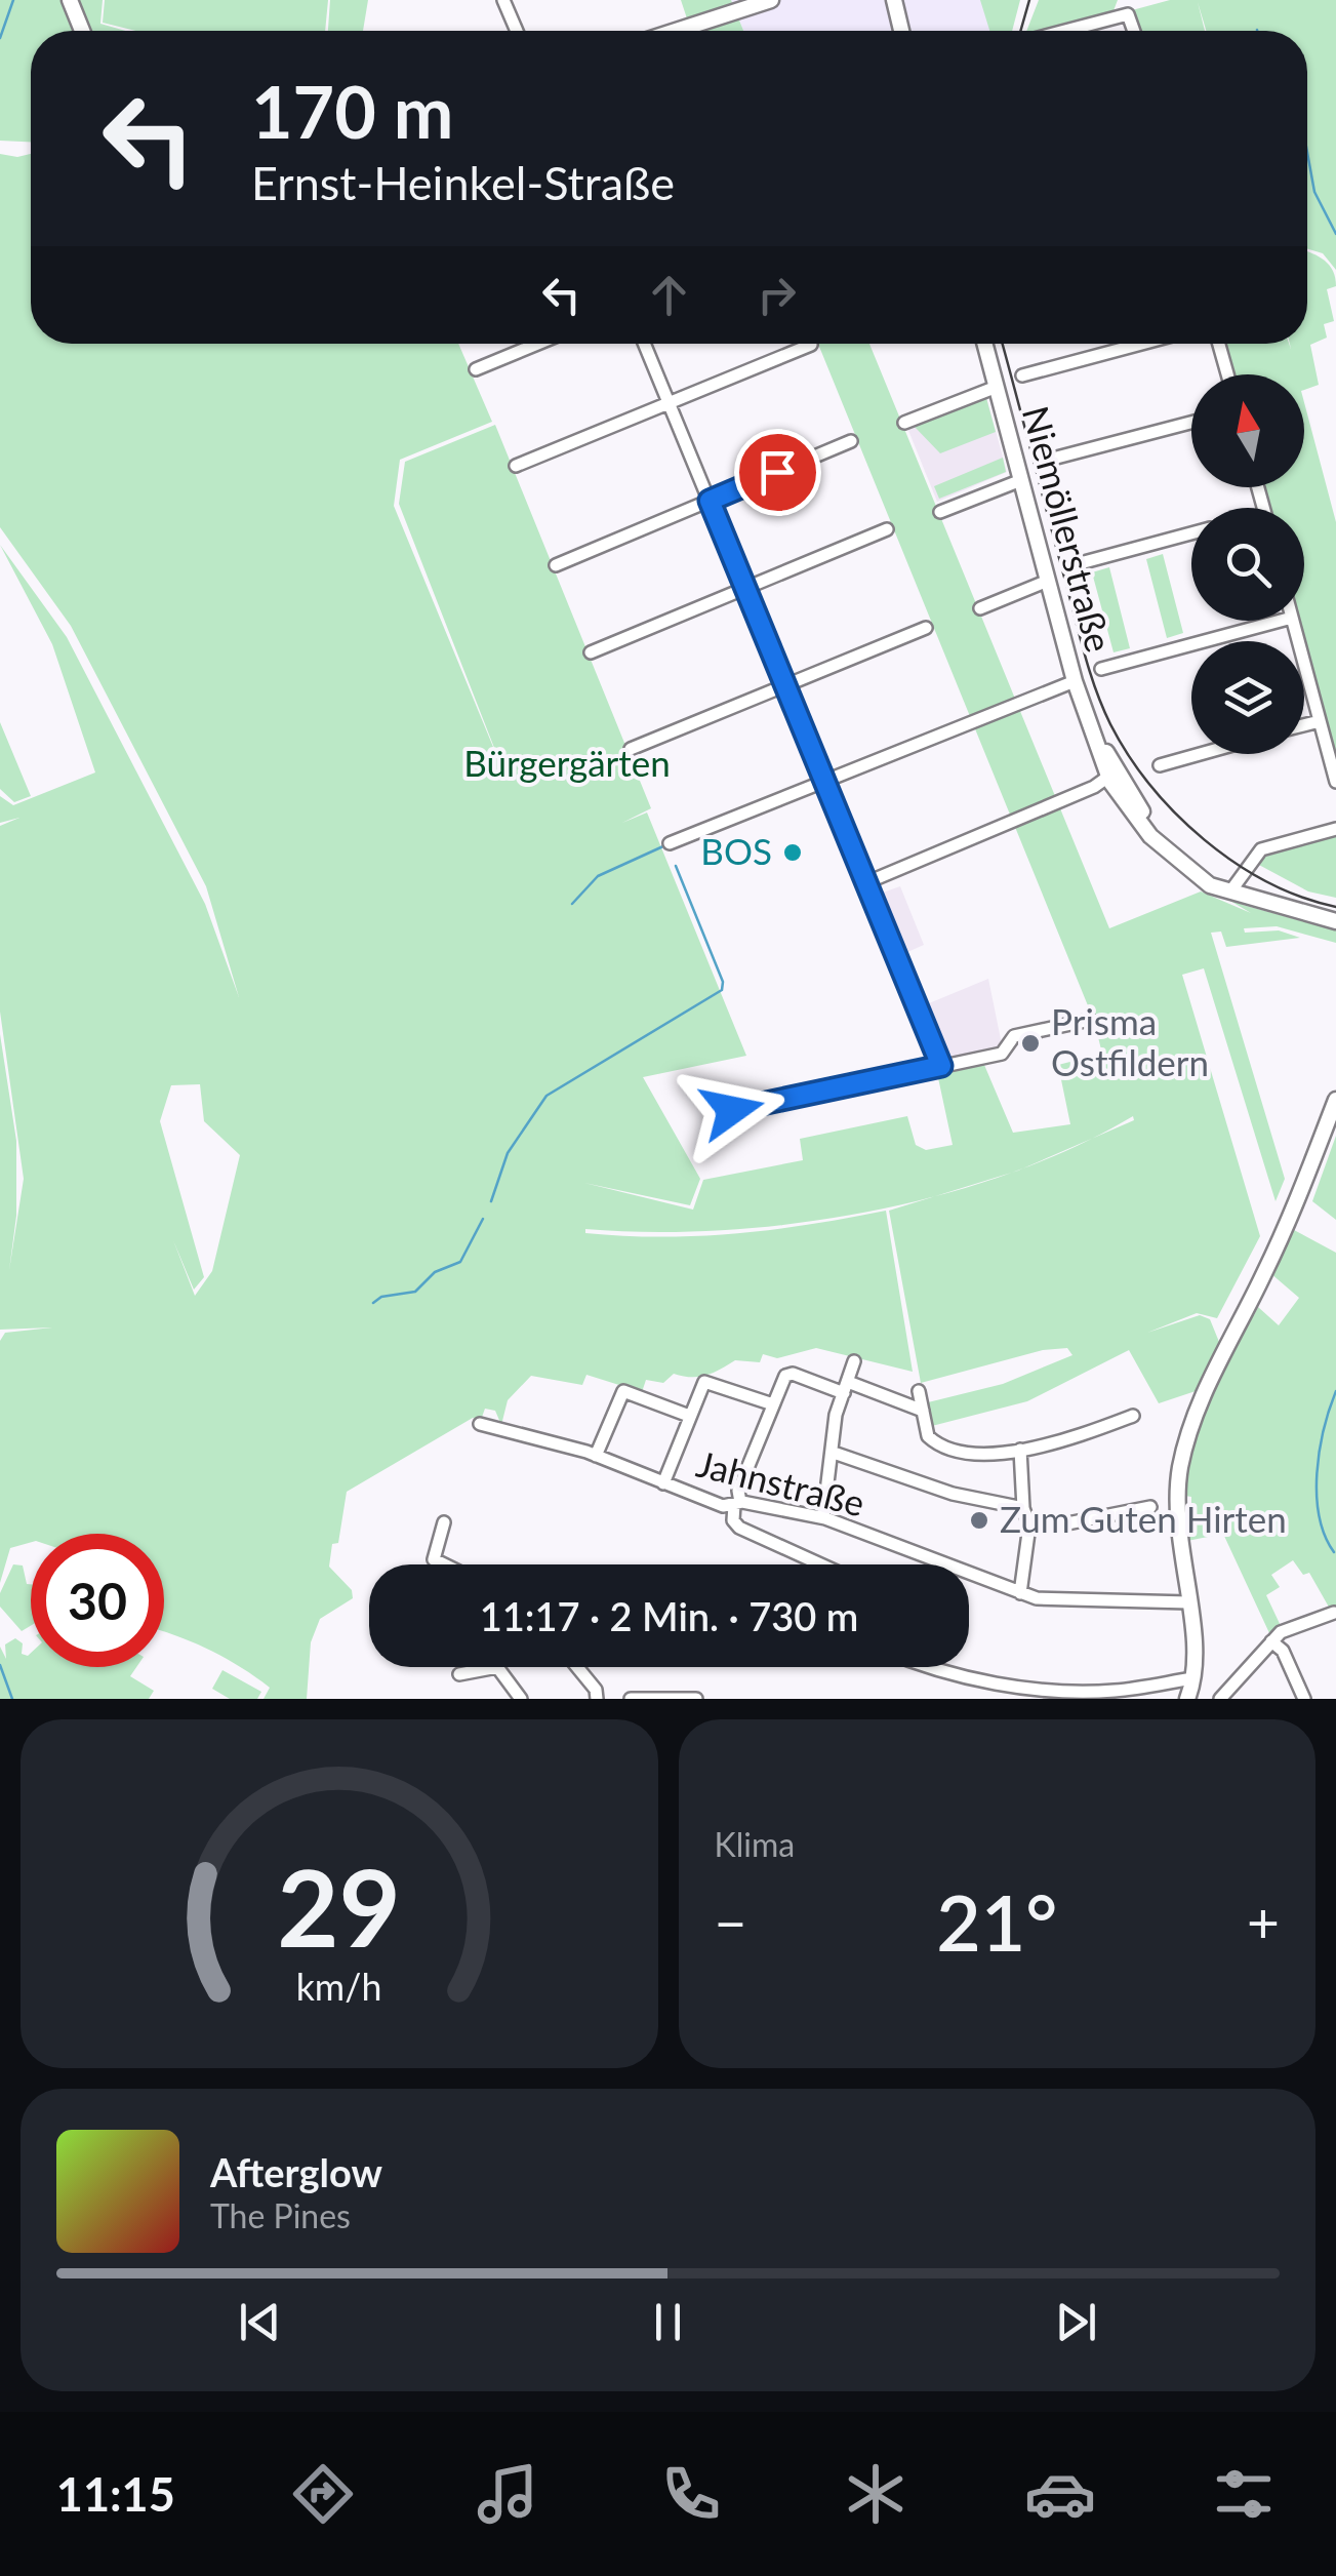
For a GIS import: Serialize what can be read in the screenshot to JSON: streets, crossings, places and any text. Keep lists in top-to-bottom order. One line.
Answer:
{"streets":{"main road":["Niemöllerstraße"],"street":["Jahnstraße"]},"parks":["Bürgergärten"],"places":["BOS","Prisma Ostfildern","Zum Guten Hirten"],"north":"top","page":{"turn":["170 m","Ernst-Heinkel-Straße"],"limit":"30","trip":"11:17 · 2 Min. · 730 m","tile":"Klima","heat":["−","21°","+"],"song":["Afterglow","The Pines"],"tabs":"11:15","gauge":["29","km/h"]}}
